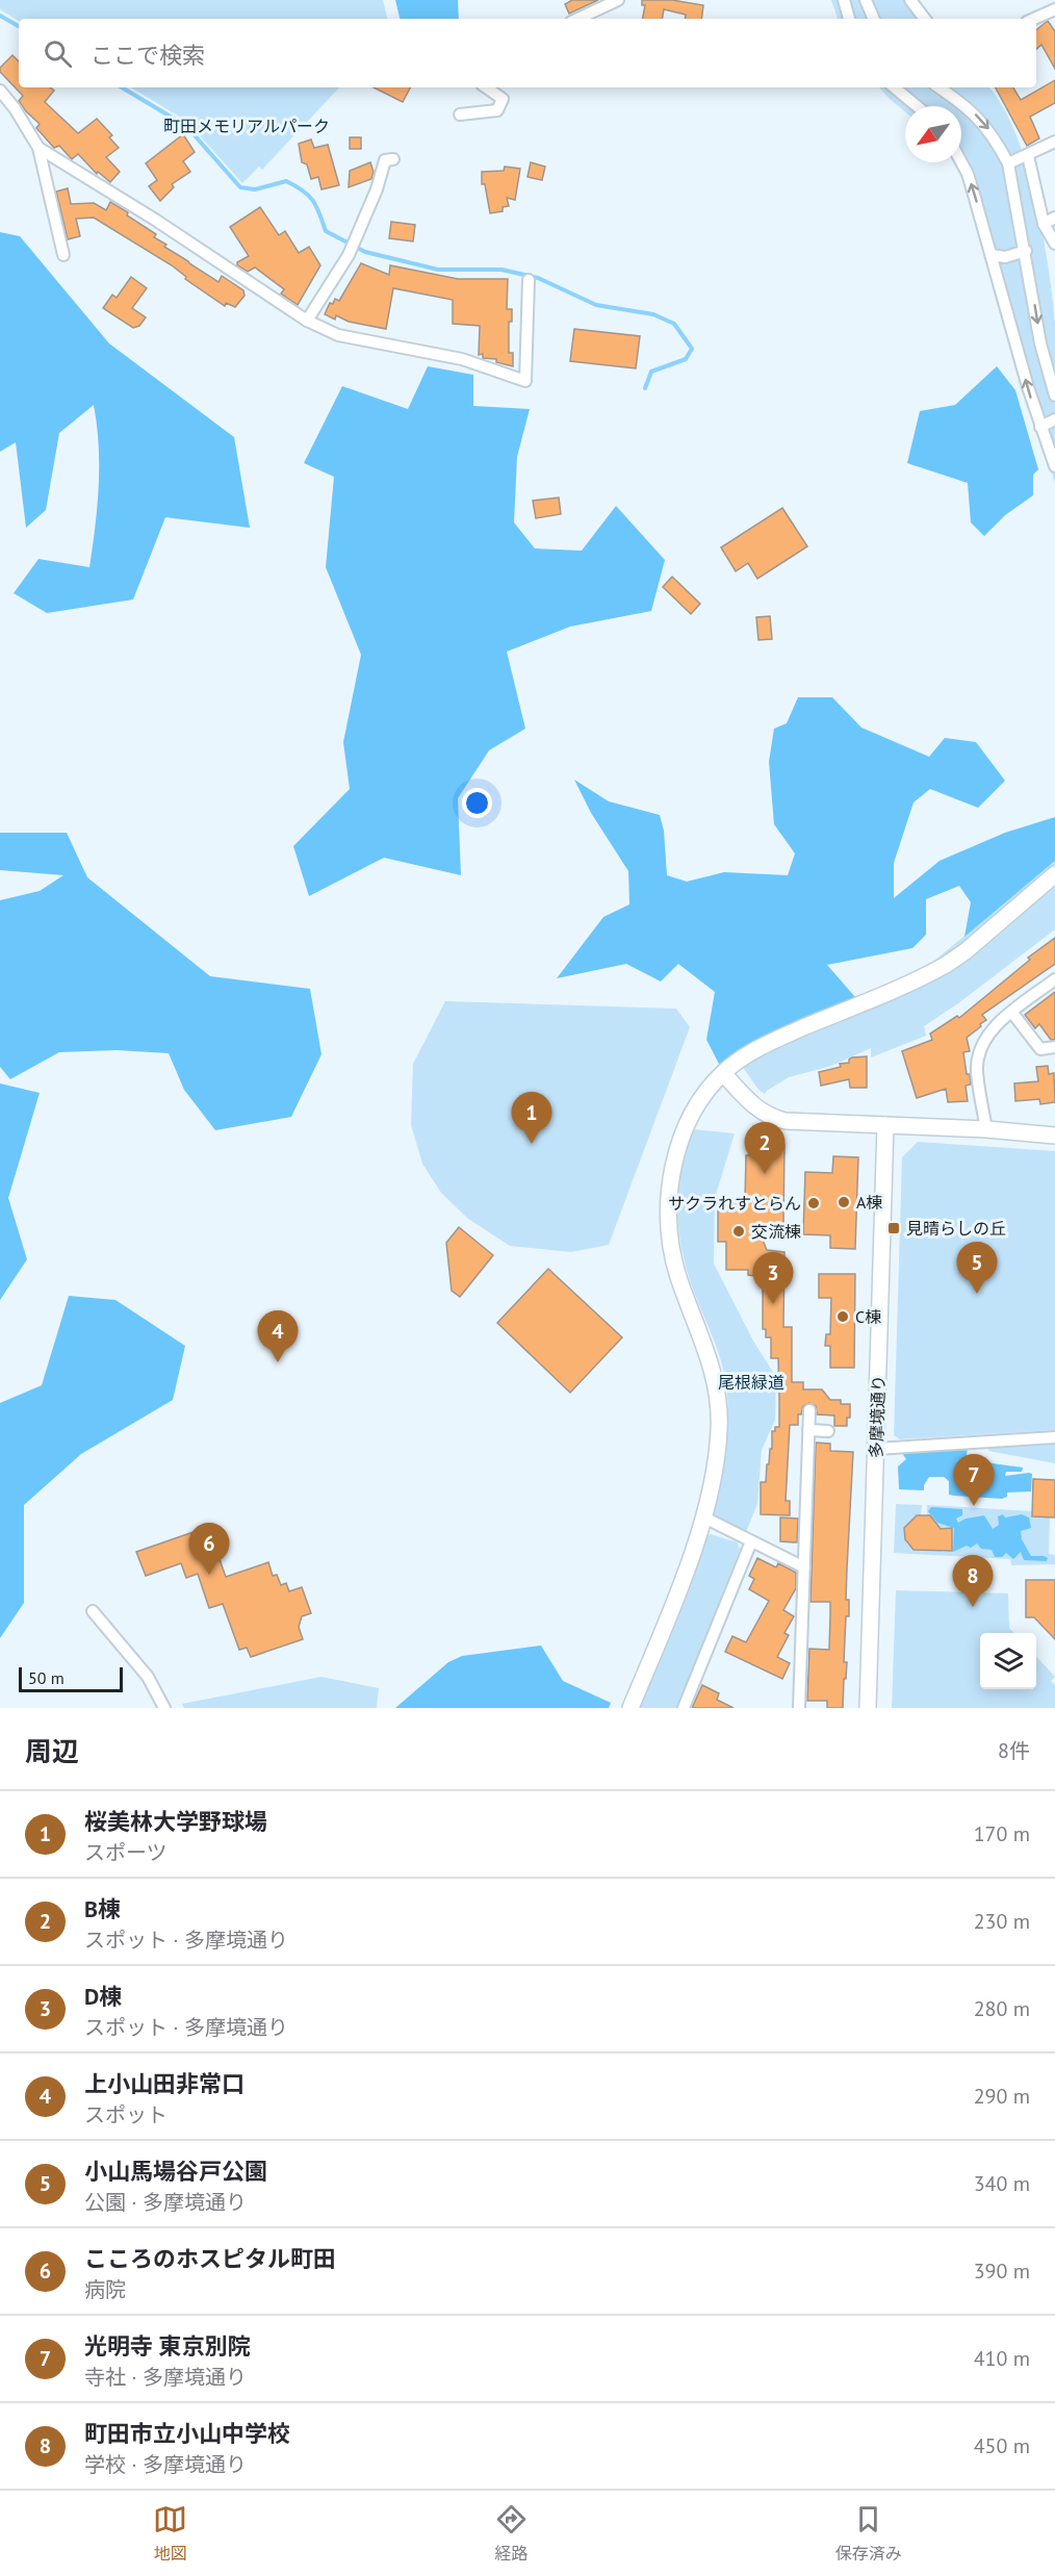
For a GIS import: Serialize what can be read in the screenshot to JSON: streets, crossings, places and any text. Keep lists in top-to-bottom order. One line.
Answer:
{"streets":{"street":["多摩境通り"]},"parks":["町田メモリアルパーク","尾根緑道"],"places":{"other":["A棟","サクラれすとらん","交流棟","C棟"],"transit":["見晴らしの丘"]},"scale_bar":"50 m","north":"bottom left","page":{"search":"ここで検索","pins":["1","2","5","3","4","7","6","8"],"scale":"50 m","heading":["周辺","8件"],"list":[{"mark":"1","name":"桜美林大学野球場","note":"スポーツ","value":"170 m"},{"mark":"2","name":"B棟","note":"スポット · 多摩境通り","value":"230 m"},{"mark":"3","name":"D棟","note":"スポット · 多摩境通り","value":"280 m"},{"mark":"4","name":"上小山田非常口","note":"スポット","value":"290 m"},{"mark":"5","name":"小山馬場谷戸公園","note":"公園 · 多摩境通り","value":"340 m"},{"mark":"6","name":"こころのホスピタル町田","note":"病院","value":"390 m"},{"mark":"7","name":"光明寺 東京別院","note":"寺社 · 多摩境通り","value":"410 m"},{"mark":"8","name":"町田市立小山中学校","note":"学校 · 多摩境通り","value":"450 m"}],"nav":["地図","経路","保存済み"]}}
